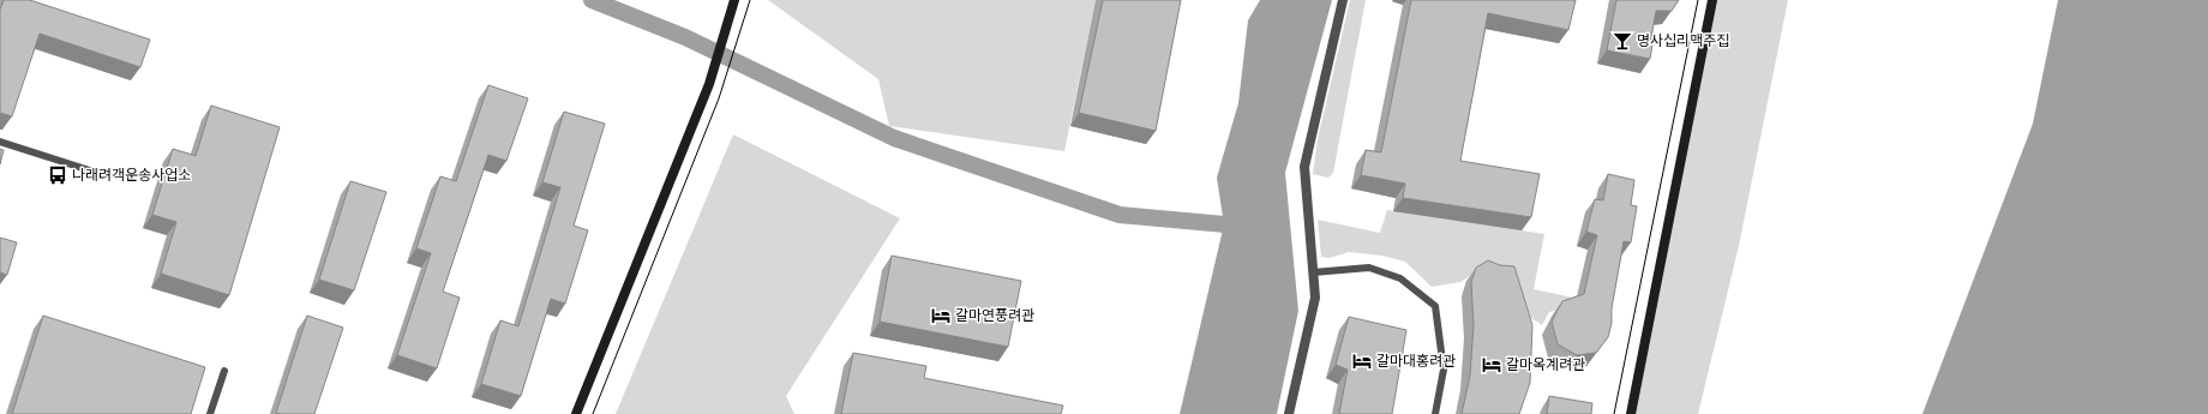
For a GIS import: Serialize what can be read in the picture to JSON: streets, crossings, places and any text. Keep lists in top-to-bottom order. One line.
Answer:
{"places":{"bar":["명사십리맥주집"],"bus stop":["나래려객운송사업소"],"hotel":["갈마연풍려관","갈마대홍려관","갈마옥계려관"]}}
